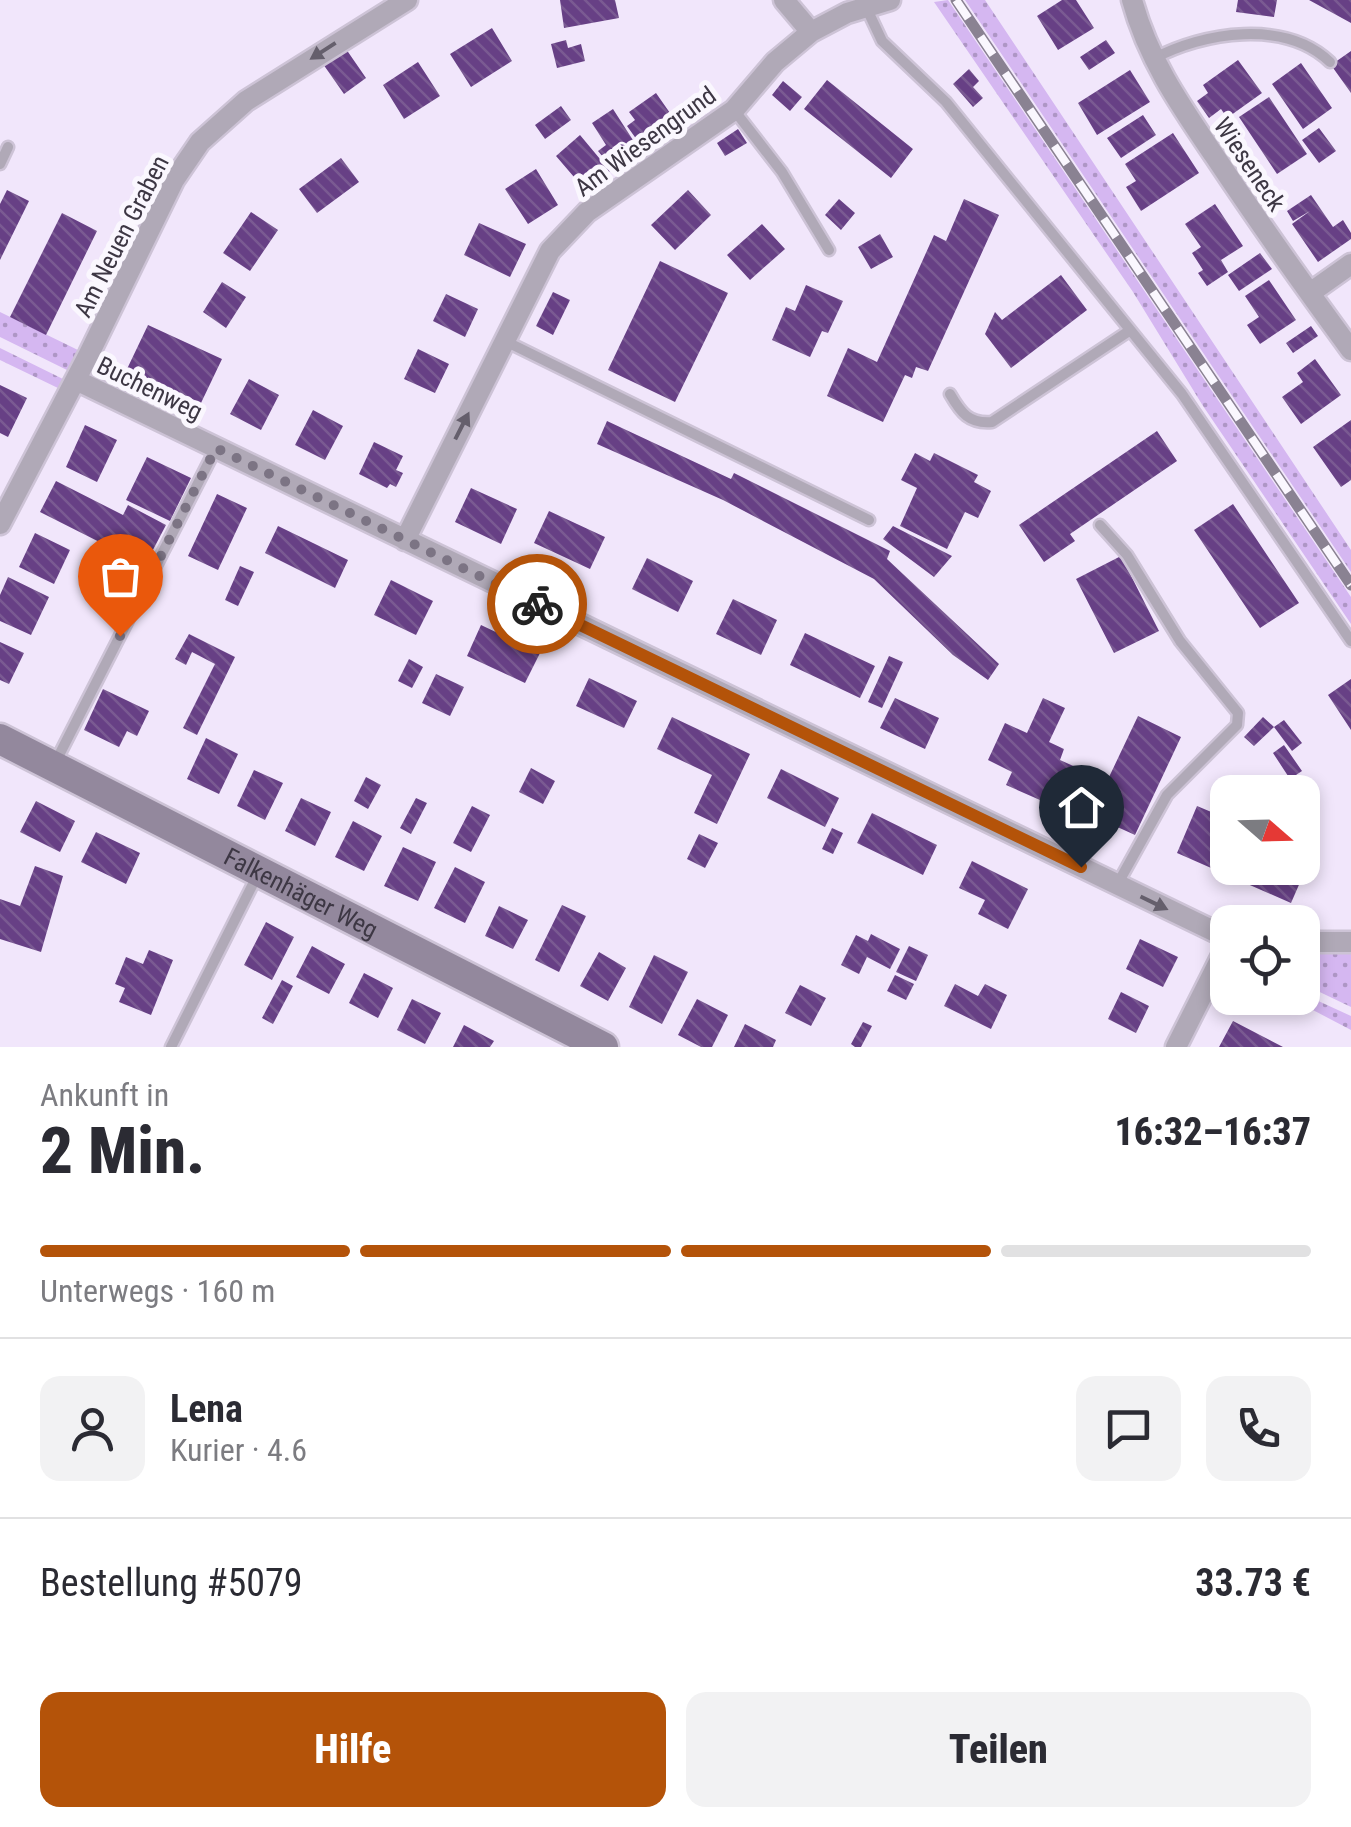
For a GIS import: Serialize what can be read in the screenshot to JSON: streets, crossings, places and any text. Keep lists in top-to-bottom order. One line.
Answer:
{"streets":{"street":["Am Wiesengrund","Wieseneck","Am Neuen Graben","Buchenweg","Falkenhäger Weg"]},"crossings":[["Am Wiesengrund","Buchenweg"],["Am Neuen Graben","Buchenweg"]],"one_way":["Am Neuen Graben"],"north":"right","page":{"heading":["2 Min.","Ankunft in","16:32–16:37"],"panel":["Lena","Kurier · 4.6","Bestellung #5079","33.73 €"],"bar":"Unterwegs · 160 m","buttons":["Hilfe","Teilen"]}}
